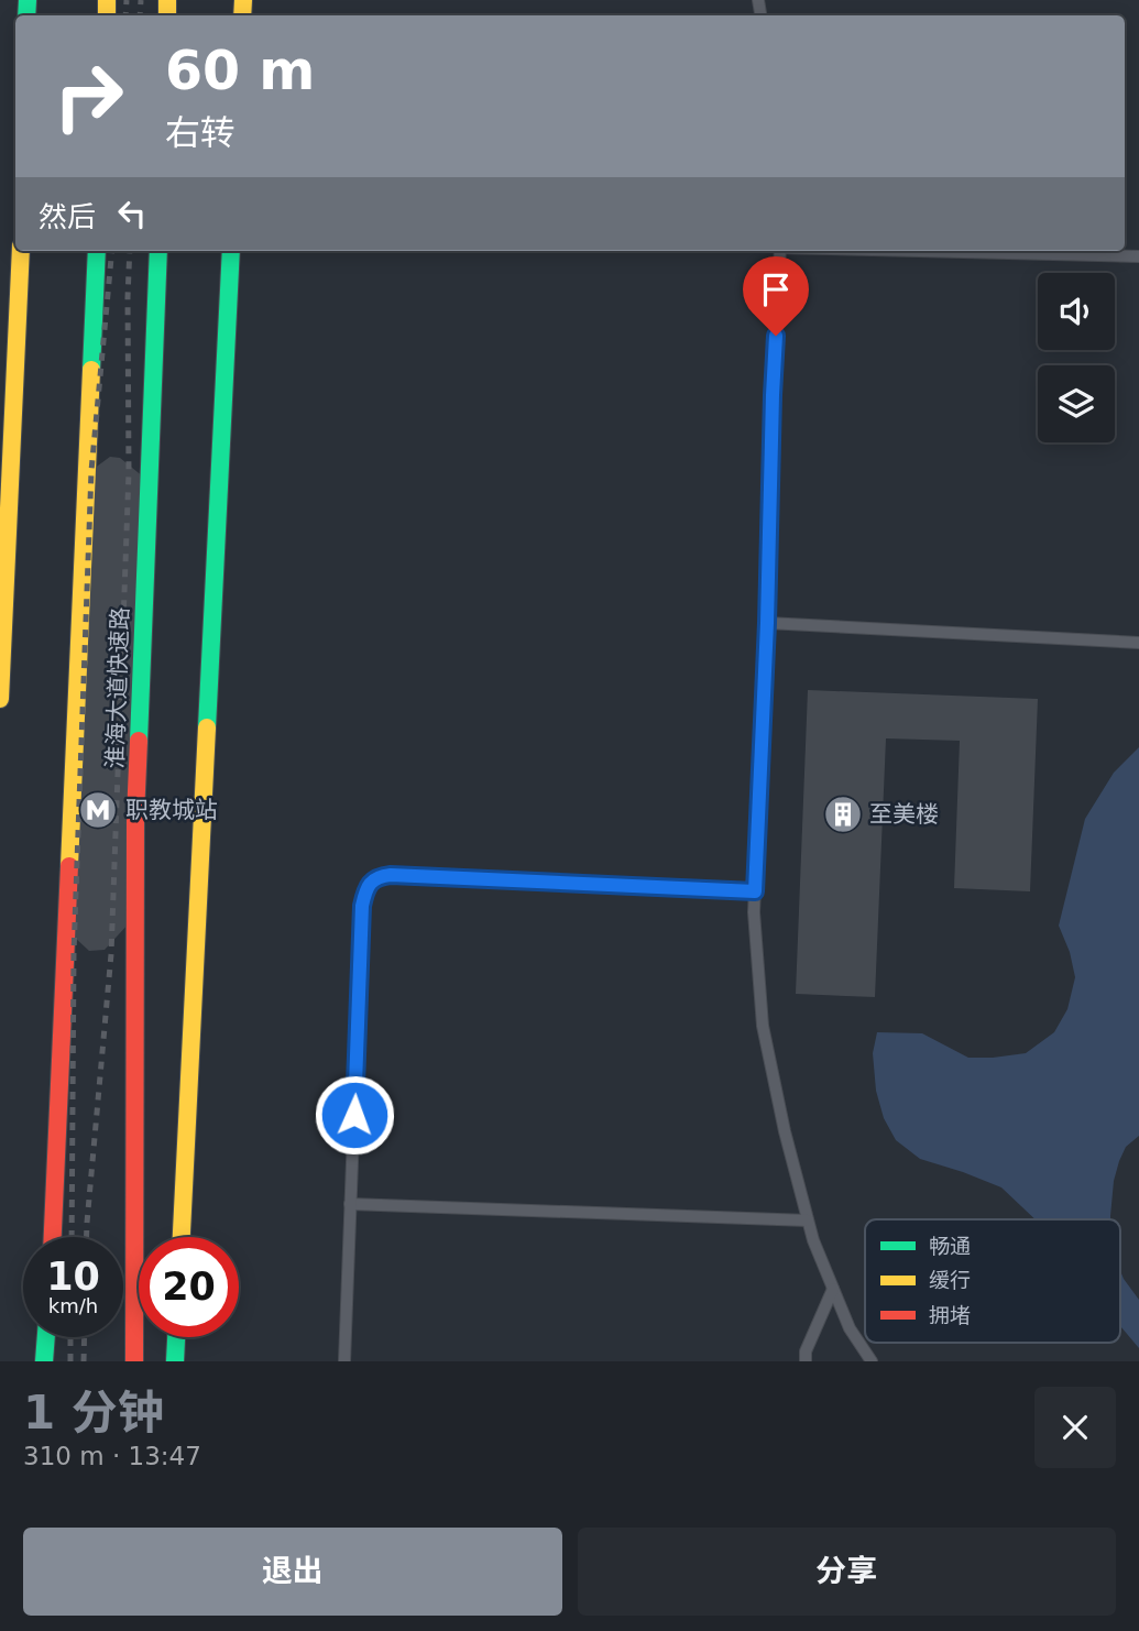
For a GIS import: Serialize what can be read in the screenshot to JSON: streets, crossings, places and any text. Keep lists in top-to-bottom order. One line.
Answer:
{"streets":{"highway":["淮海大道快速路"]},"places":{"metro station":["职教城站"],"building":["至美楼"]},"legend":["畅通","缓行","拥堵"],"page":{"turn":["60 m","右转"],"then":"然后","speed":"10 km/h","limit":"20","heading":["1 分钟","310 m · 13:47"],"buttons":["退出","分享"]}}
